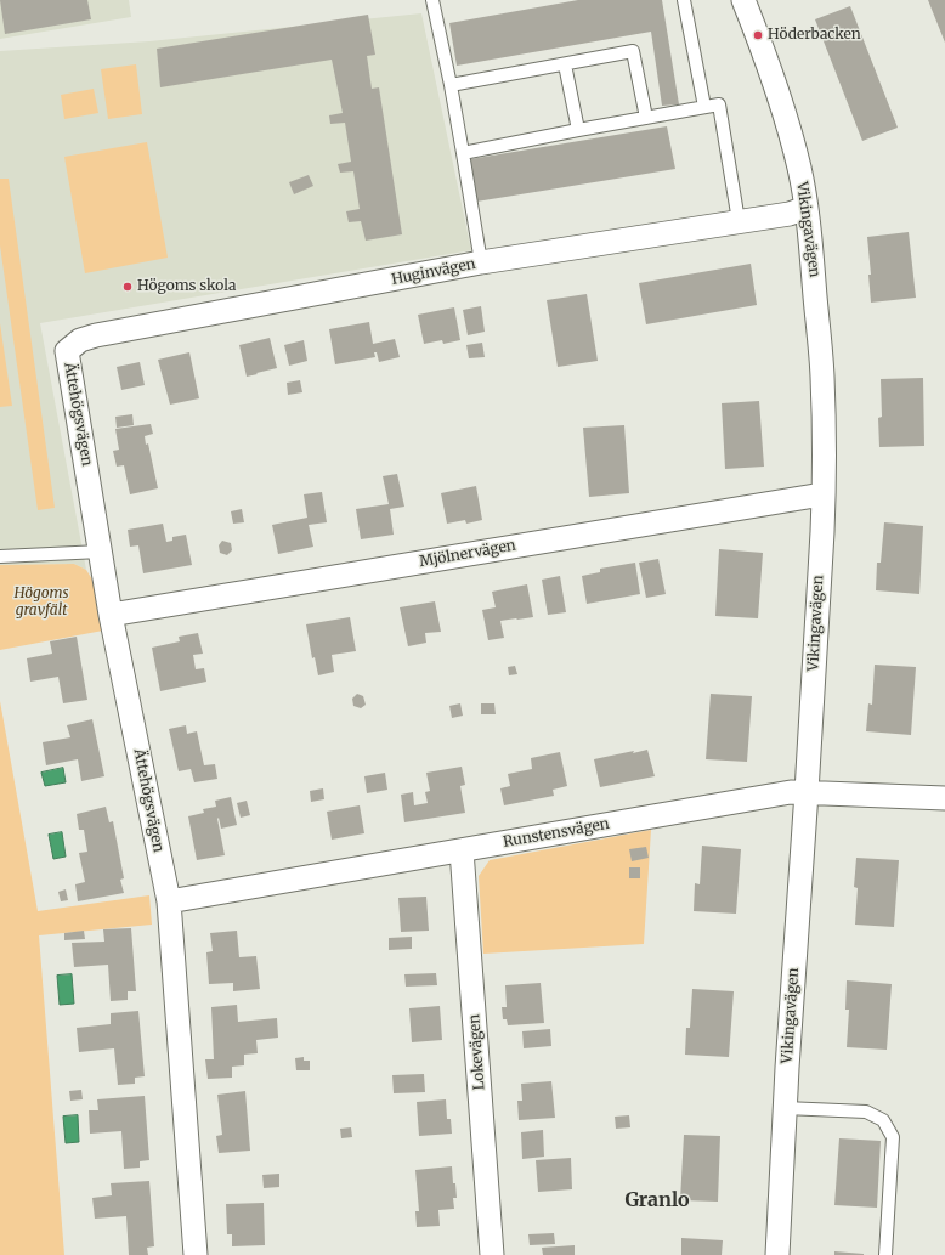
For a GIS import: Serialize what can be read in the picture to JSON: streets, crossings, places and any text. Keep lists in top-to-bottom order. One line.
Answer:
{"streets":{"street":["Vikingavägen","Huginvägen","Ättehögsvägen","Mjölnervägen","Runstensvägen","Lokevägen"]},"crossings":[["Vikingavägen","Huginvägen"],["Vikingavägen","Mjölnervägen"],["Vikingavägen","Runstensvägen"],["Huginvägen","Ättehögsvägen"],["Ättehögsvägen","Mjölnervägen"],["Ättehögsvägen","Runstensvägen"],["Runstensvägen","Lokevägen"]],"districts":["Granlo"],"parks":["Högoms gravfält"],"places":["Höderbacken","Högoms skola"]}
